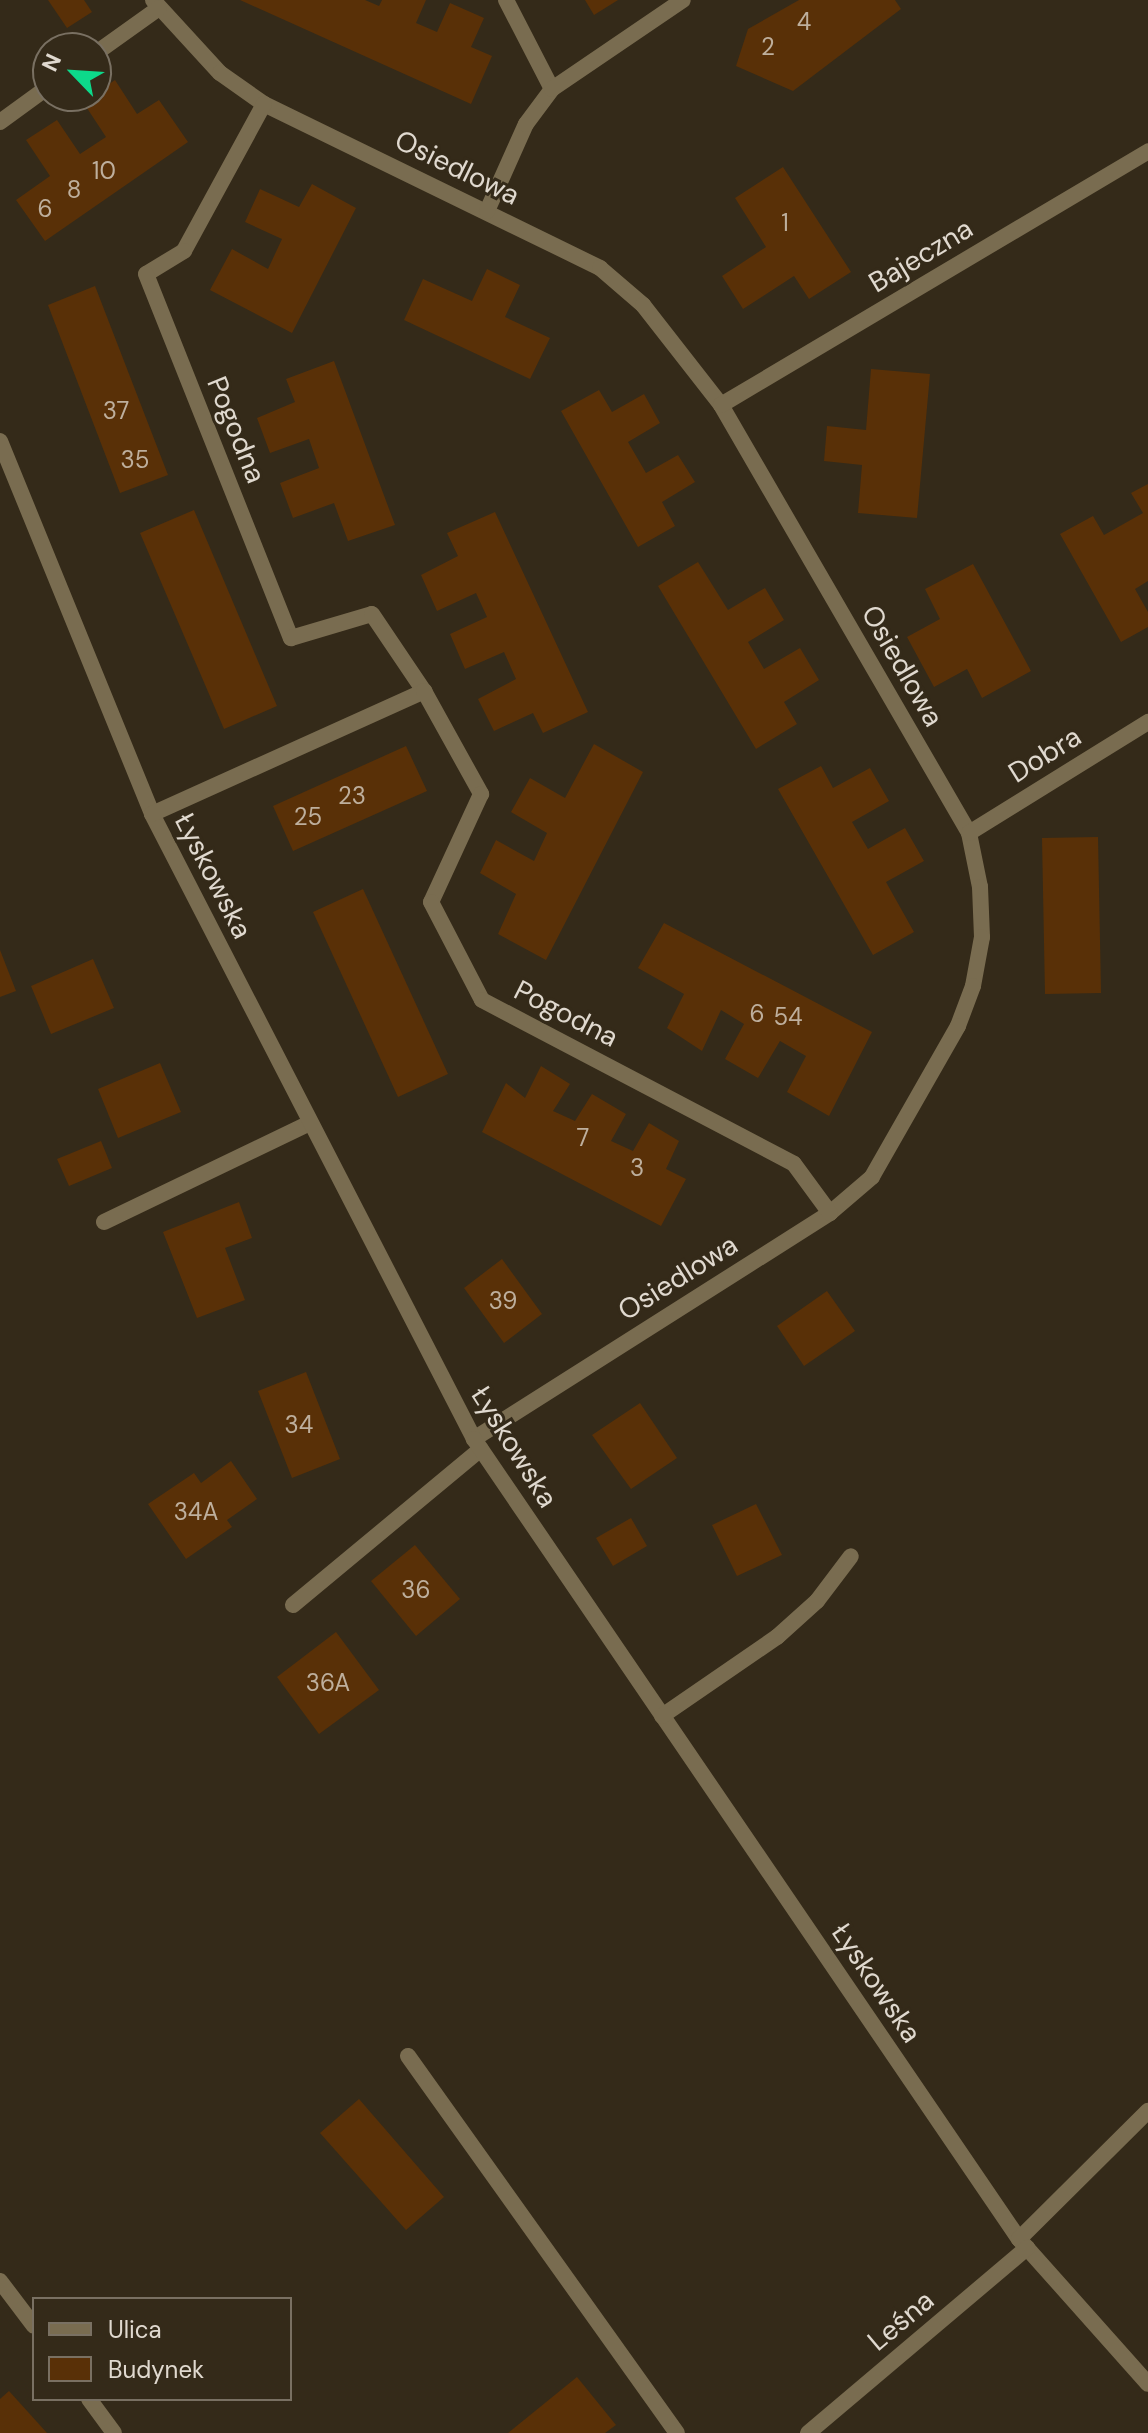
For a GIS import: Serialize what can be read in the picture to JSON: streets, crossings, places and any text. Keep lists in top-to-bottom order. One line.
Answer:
{"streets":{"street":["Osiedlowa","Bajeczna","Pogodna","Dobra","Łyskowska","Leśna"]},"crossings":[["Osiedlowa","Bajeczna"],["Osiedlowa","Pogodna"],["Osiedlowa","Dobra"],["Osiedlowa","Łyskowska"],["Łyskowska","Leśna"]],"house_numbers":["4","2","10","8","6","1","37","35","23","25","6","54","7","3","39","34","34A","36","36A"],"legend":["Ulica","Budynek"],"north":"top left"}
